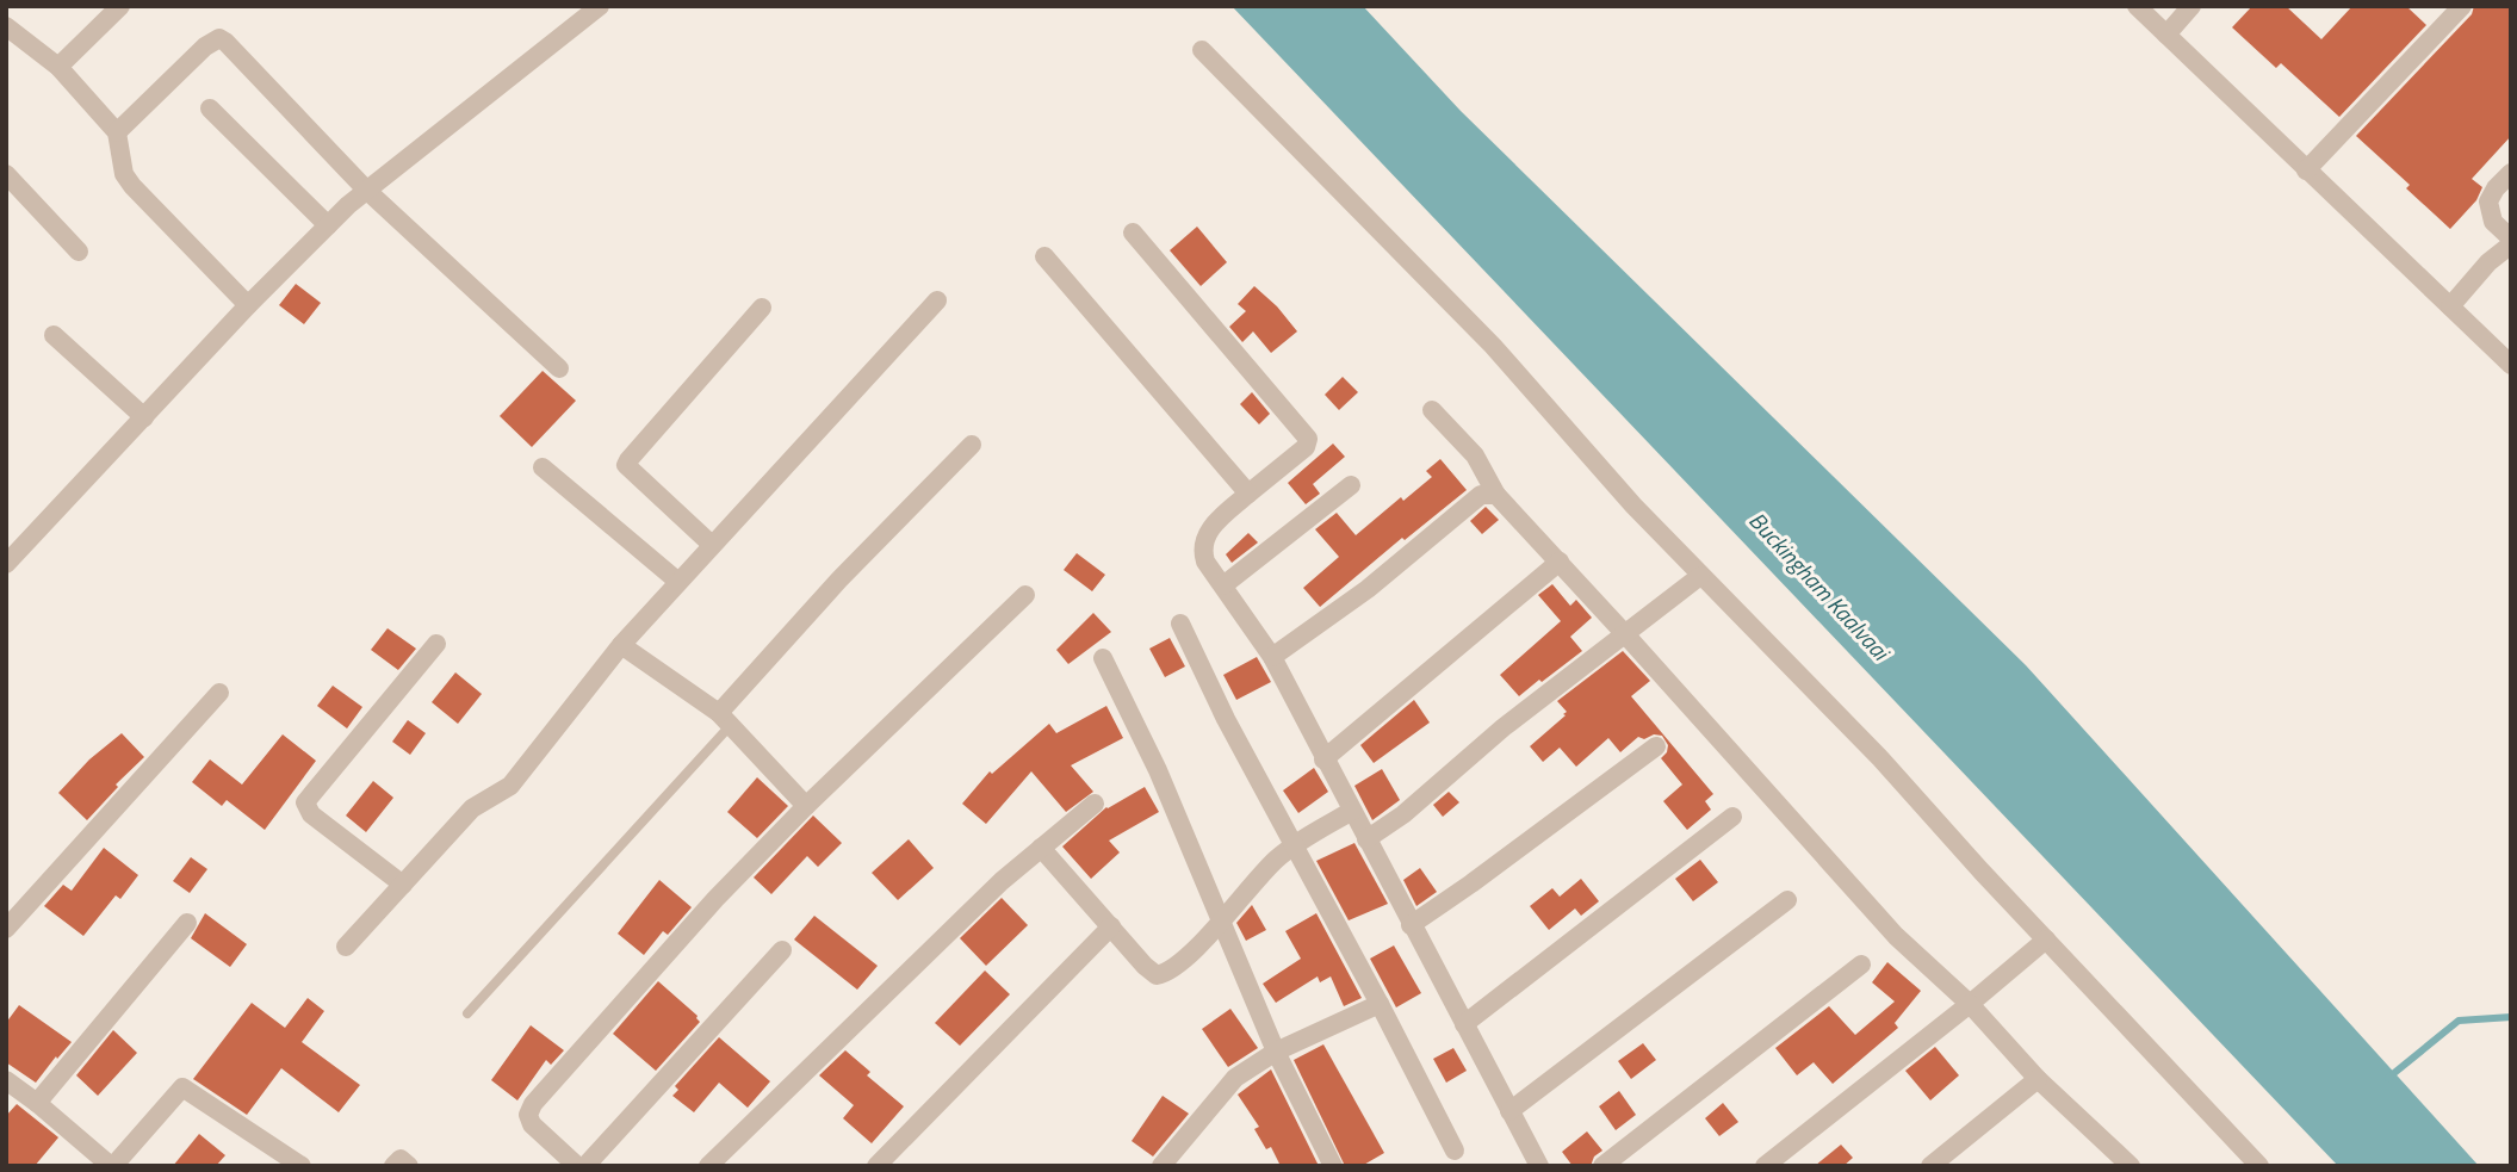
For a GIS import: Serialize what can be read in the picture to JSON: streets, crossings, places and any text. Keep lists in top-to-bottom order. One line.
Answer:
{"water":["Buckingham Kaalvaai"]}
